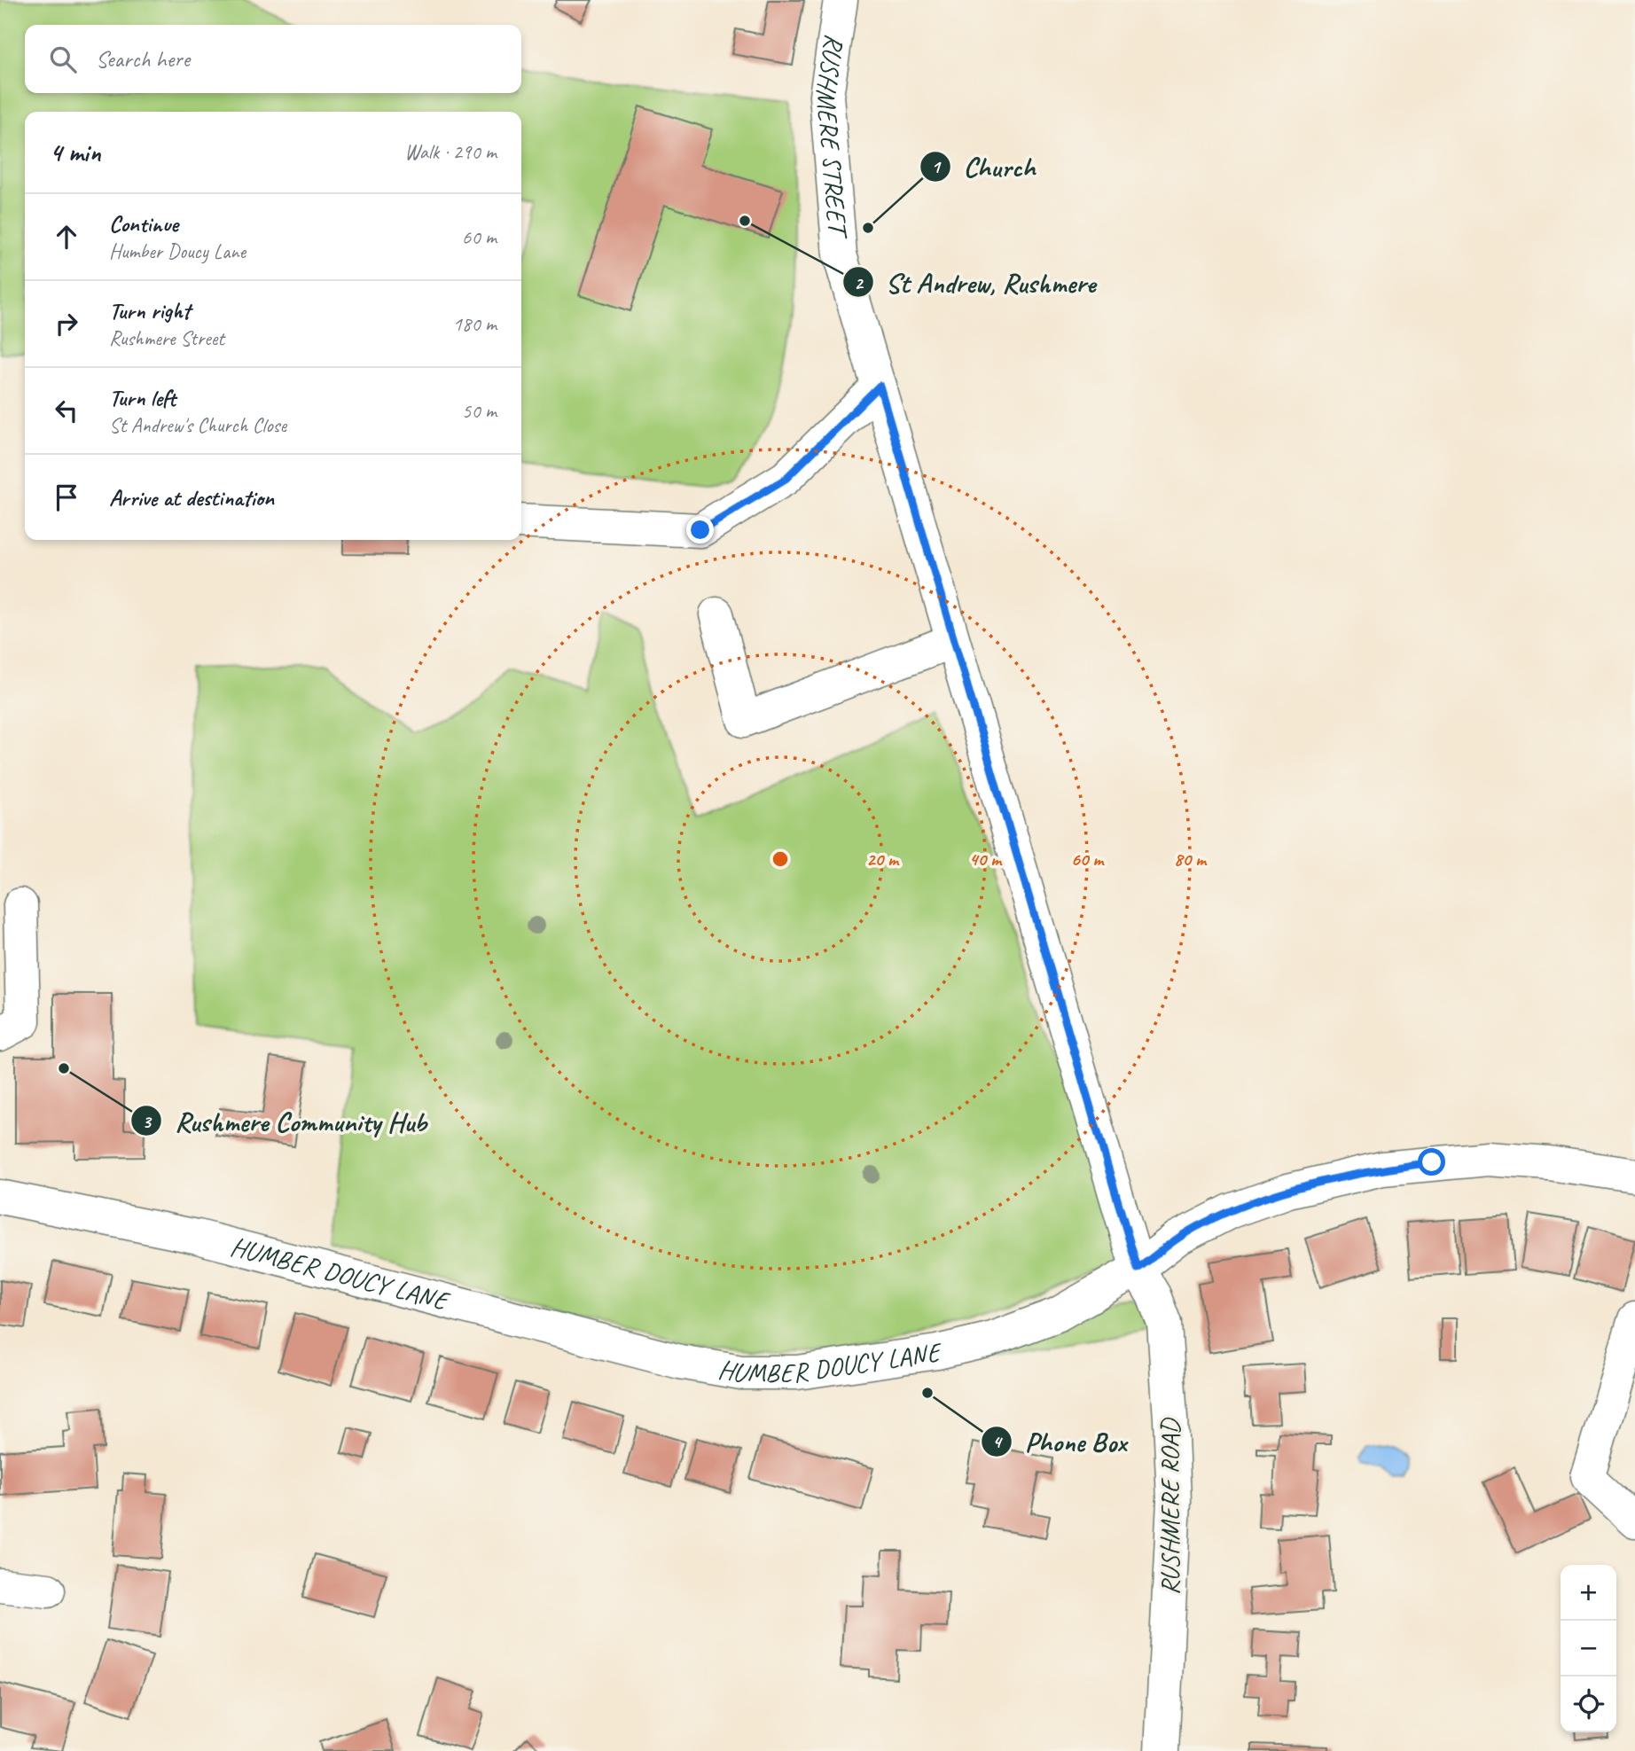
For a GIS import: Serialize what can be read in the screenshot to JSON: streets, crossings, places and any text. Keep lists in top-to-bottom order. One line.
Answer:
{"streets":{"street":["RUSHMERE STREET","HUMBER DOUCY LANE","RUSHMERE ROAD"]},"crossings":[["RUSHMERE STREET","HUMBER DOUCY LANE"],["RUSHMERE STREET","RUSHMERE ROAD"],["HUMBER DOUCY LANE","RUSHMERE ROAD"]],"places":["St Andrew, Rushmere","Church","Rushmere Community Hub","Phone Box"],"page":{"search":"Search here","heading":["4 min","Walk · 290 m"],"list":[["Continue","Humber Doucy Lane","60 m"],["Turn right","Rushmere Street","180 m"],["Turn left","St Andrew's Church Close","50 m"],"Arrive at destination"],"map_buttons":["+","−"]},"rings":["20 m","40 m","60 m","80 m"]}
